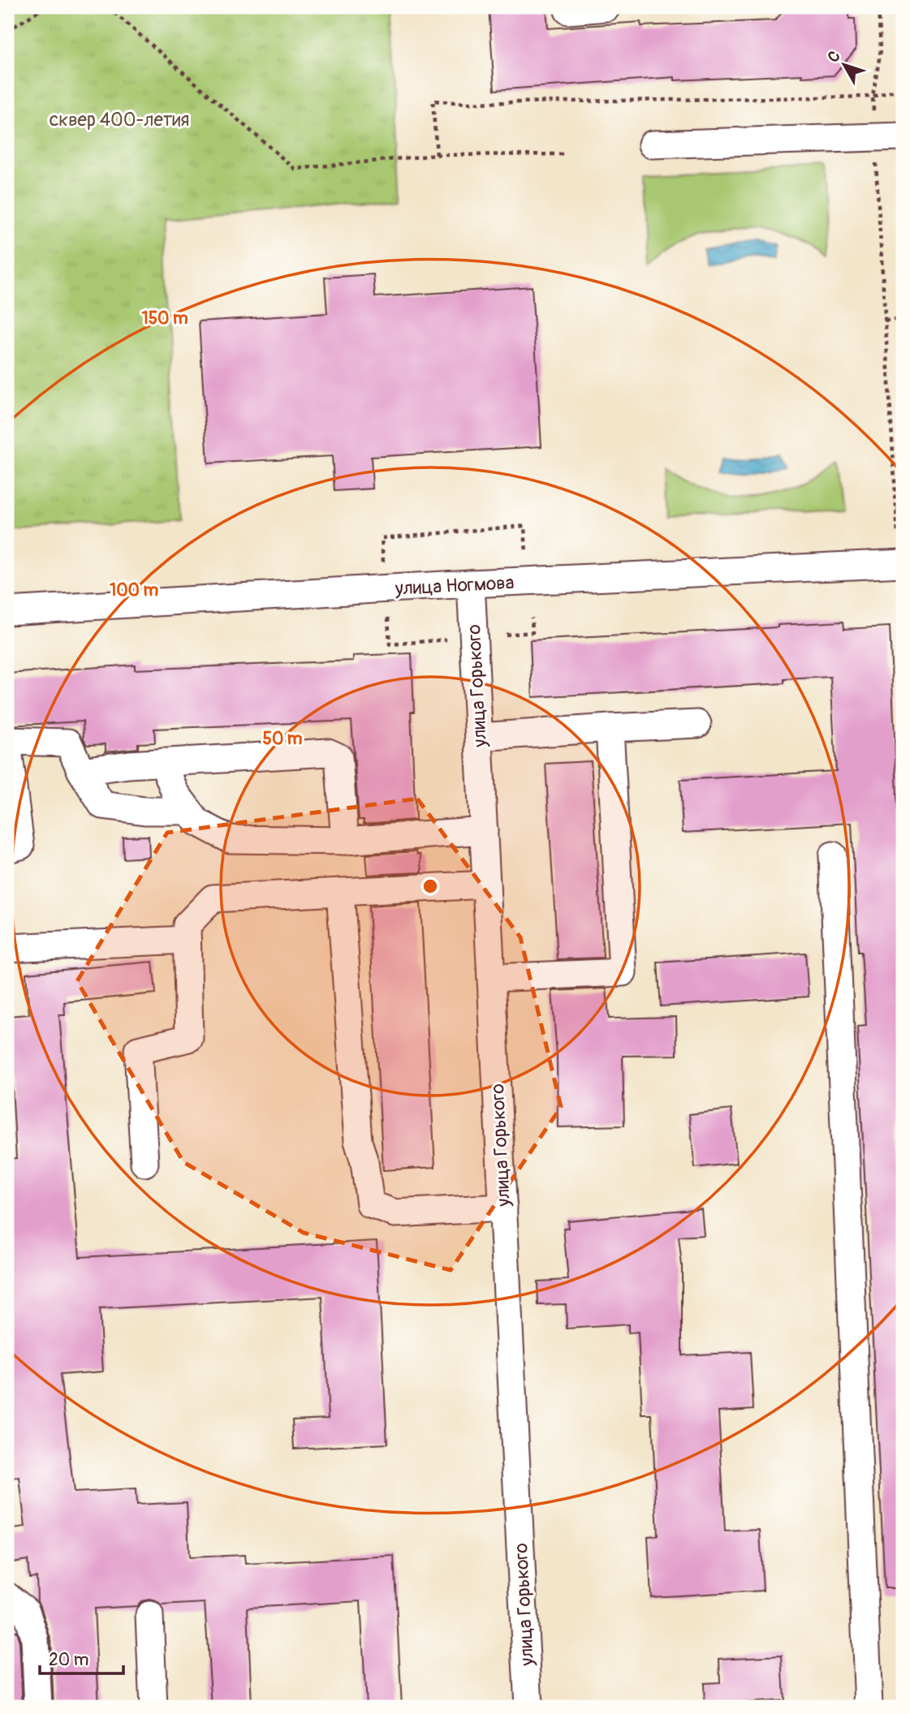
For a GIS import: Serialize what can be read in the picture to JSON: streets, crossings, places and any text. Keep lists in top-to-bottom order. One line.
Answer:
{"streets":{"street":["улица Ногмова","улица Горького"]},"crossings":[["улица Ногмова","улица Горького"]],"parks":["сквер 400-летия"],"scale_bar":"20 m","north":"top left","rings":["150 m","100 m","50 m"]}
